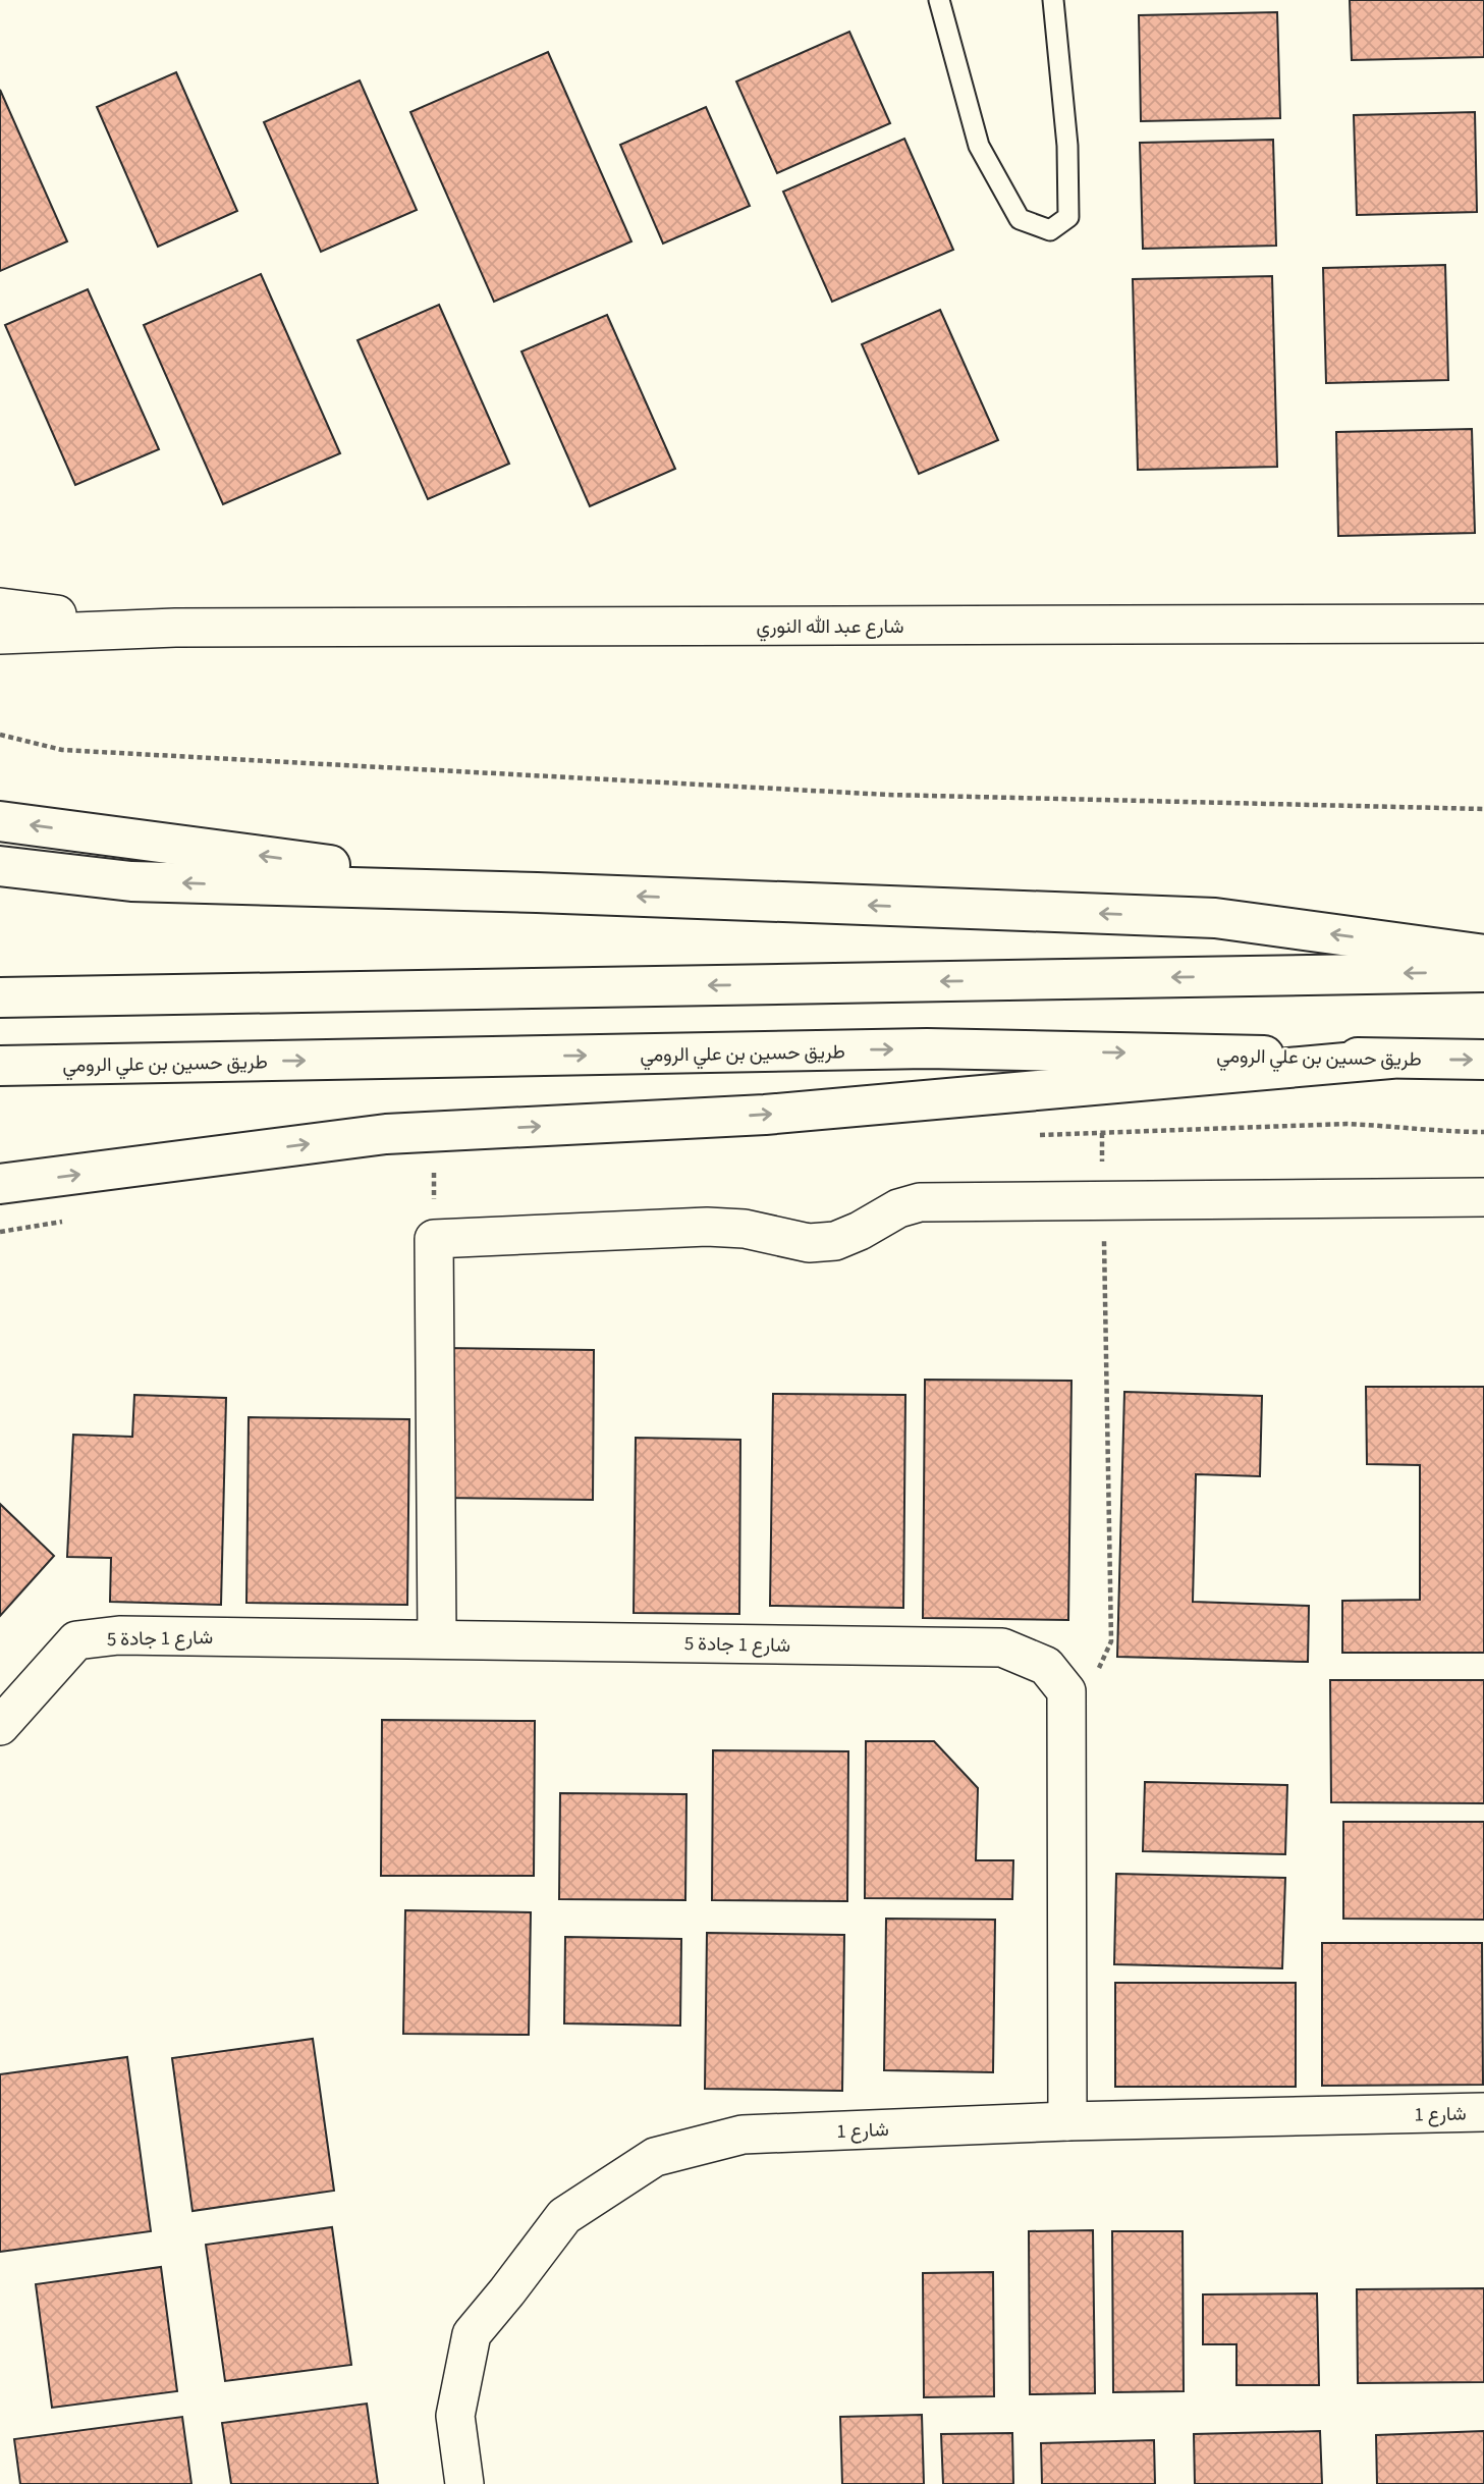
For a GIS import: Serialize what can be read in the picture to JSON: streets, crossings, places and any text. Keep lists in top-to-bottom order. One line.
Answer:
{"streets":{"highway":["طريق حسين بن علي الرومي"],"street":["شارع عبد الله النوري","شارع 1 جادة 5","شارع 1"]}}
